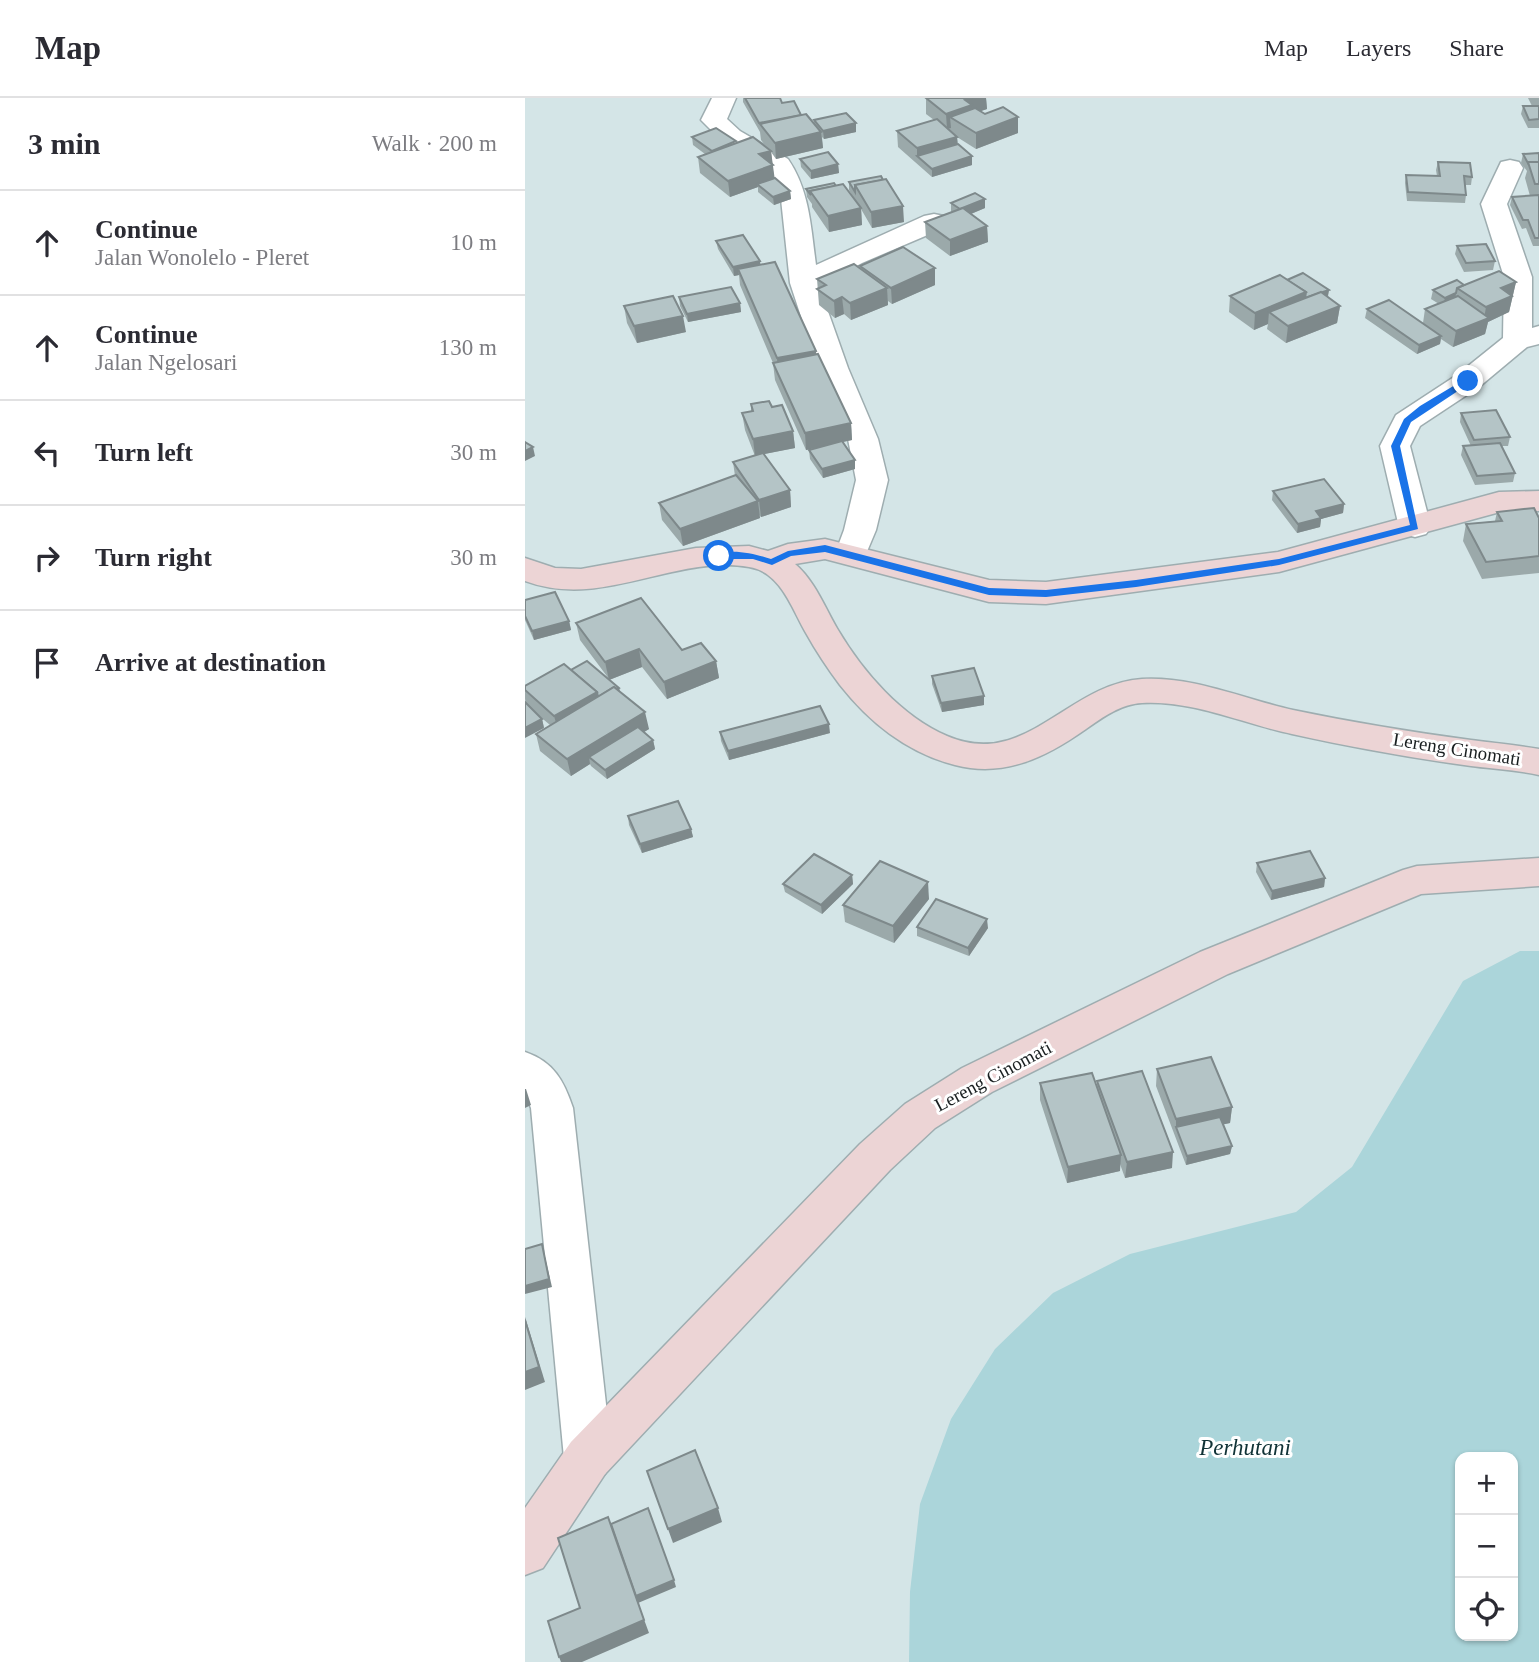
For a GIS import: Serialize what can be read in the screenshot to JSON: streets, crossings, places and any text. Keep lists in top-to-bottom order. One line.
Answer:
{"streets":{"main road":["Lereng Cinomati"]},"parks":["Perhutani"],"page":{"header":"Map","nav":["Map","Layers","Share"],"heading":["3 min","Walk · 200 m"],"list":[["Continue","Jalan Wonolelo - Pleret","10 m"],["Continue","Jalan Ngelosari","130 m"],["Turn left","30 m"],["Turn right","30 m"],"Arrive at destination"],"map_buttons":["+","−"]}}
